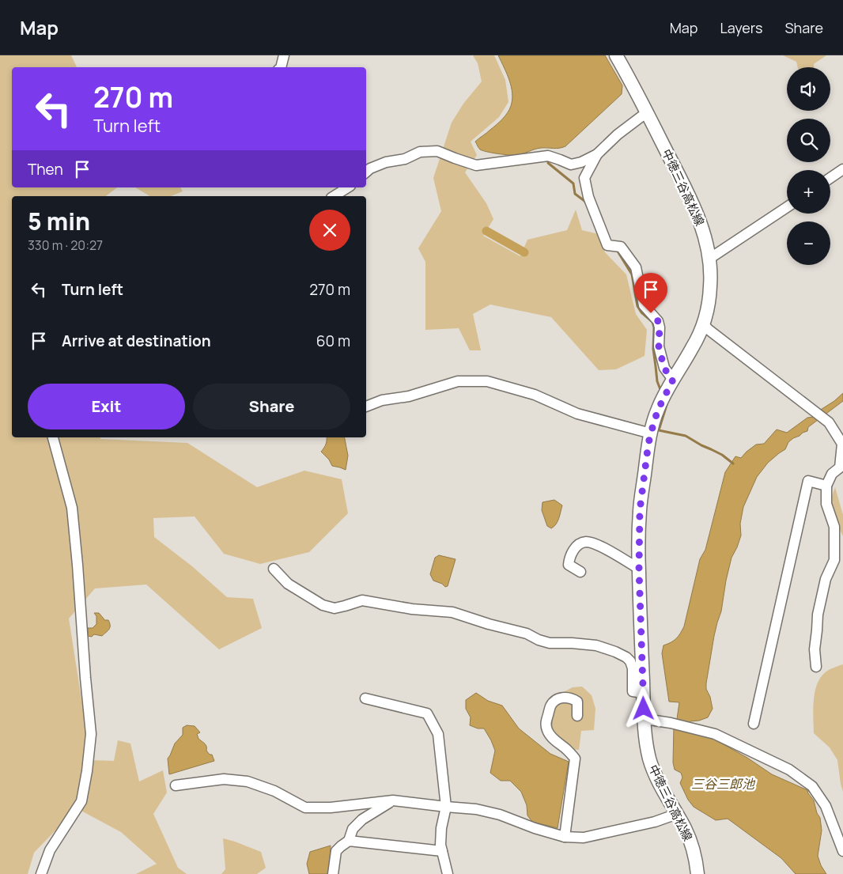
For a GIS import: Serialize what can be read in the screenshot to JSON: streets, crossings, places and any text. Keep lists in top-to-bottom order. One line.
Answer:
{"streets":{"main road":["中徳三谷高松線"]},"water":["三谷三郎池"],"page":{"header":"Map","nav":["Map","Layers","Share"],"map_buttons":["+","−"],"turn":["270 m","Turn left"],"then":"Then","heading":["5 min","330 m · 20:27"],"list":[{"name":"Turn left","value":"270 m"},{"name":"Arrive at destination","value":"60 m"}],"buttons":["Exit","Share"]}}
